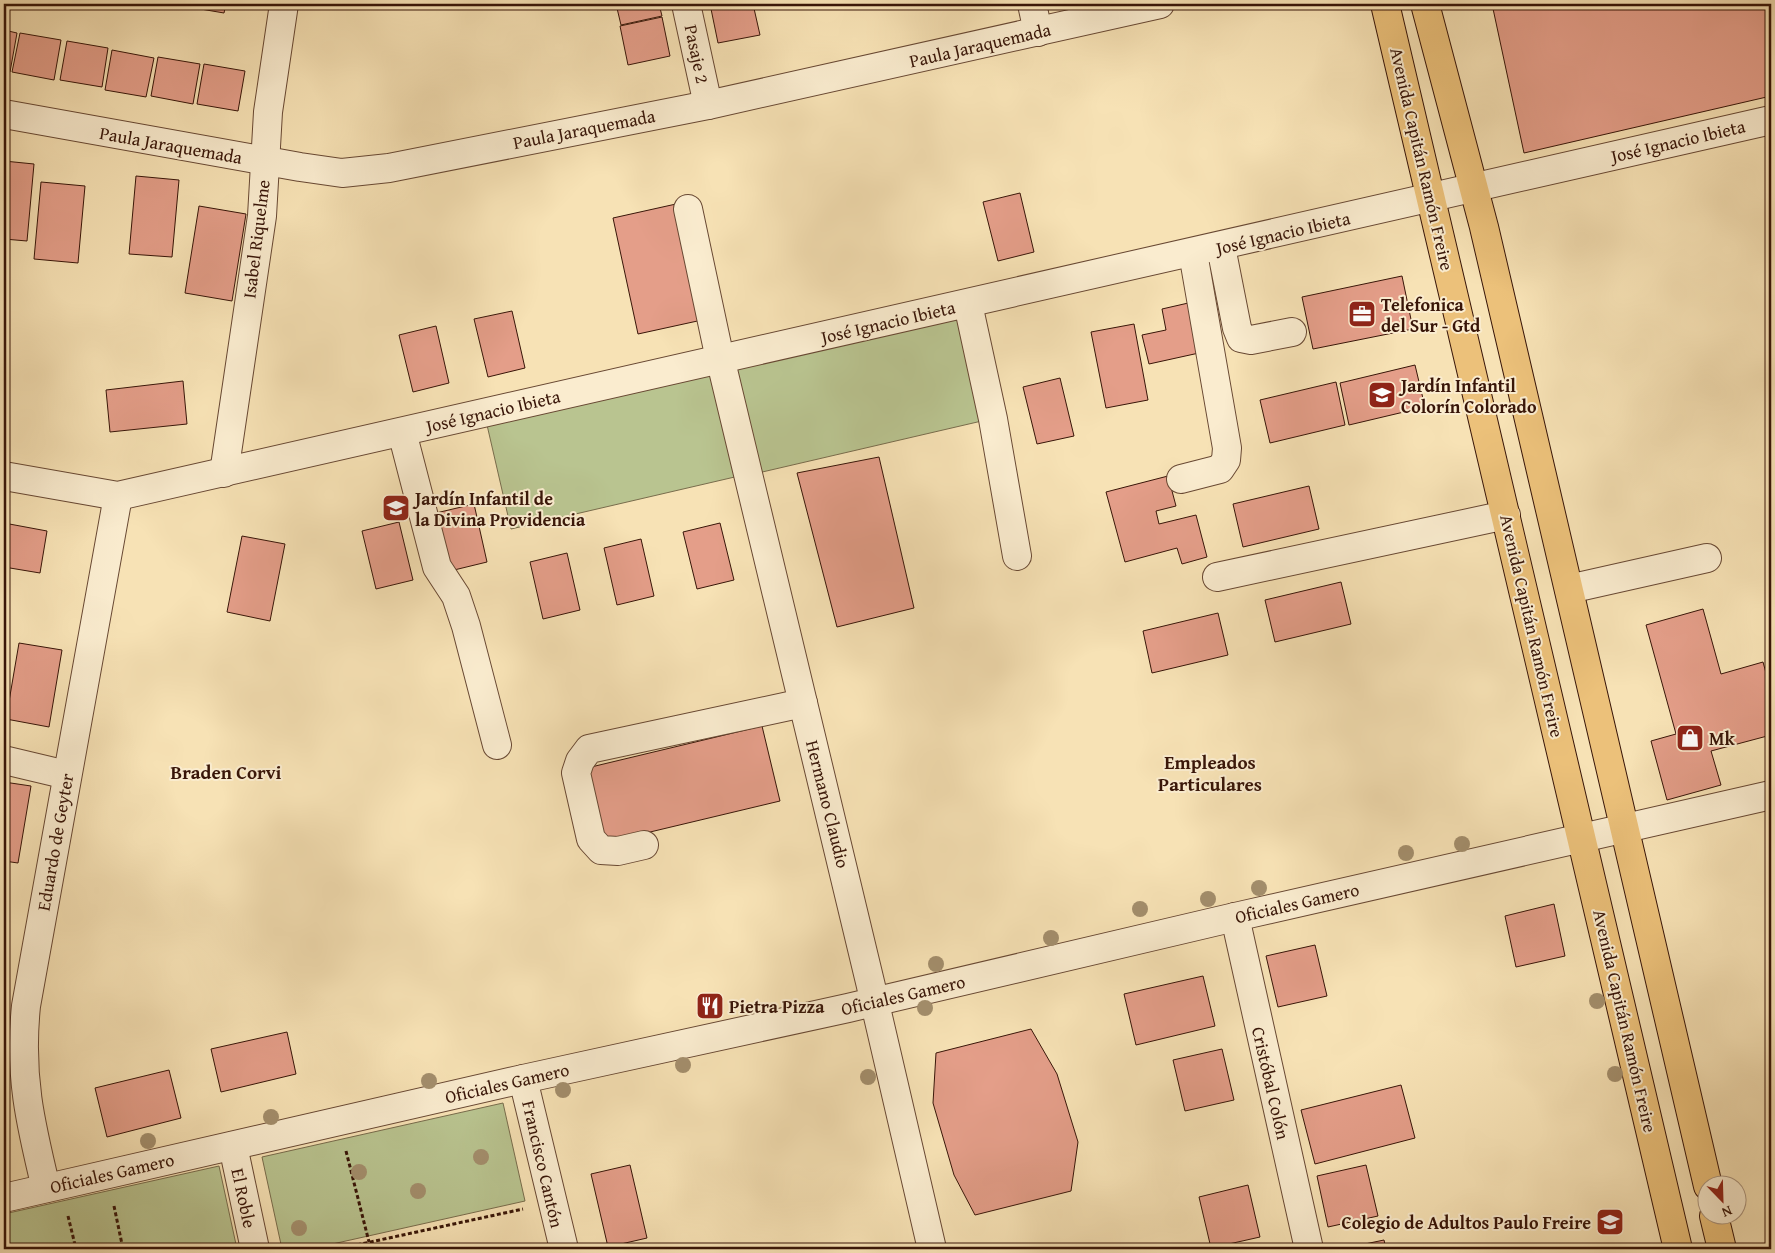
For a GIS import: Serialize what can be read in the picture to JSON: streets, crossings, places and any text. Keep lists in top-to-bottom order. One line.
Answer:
{"streets":{"main road":["Avenida Capitán Ramón Freire"],"street":["Paula Jaraquemada","Pasaje 2","José Ignacio Ibieta","Isabel Riquelme","Hermano Claudio","Eduardo de Geyter","Oficiales Gamero","Cristóbal Colón","Francisco Cantón","El Roble"]},"crossings":[["Paula Jaraquemada","Pasaje 2"],["Paula Jaraquemada","Isabel Riquelme"],["José Ignacio Ibieta","Avenida Capitán Ramón Freire"],["José Ignacio Ibieta","Isabel Riquelme"],["José Ignacio Ibieta","Hermano Claudio"],["José Ignacio Ibieta","Eduardo de Geyter"],["Avenida Capitán Ramón Freire","Oficiales Gamero"],["Hermano Claudio","Oficiales Gamero"],["Eduardo de Geyter","Oficiales Gamero"],["Oficiales Gamero","Cristóbal Colón"],["Oficiales Gamero","Francisco Cantón"],["Oficiales Gamero","El Roble"]],"districts":["Empleados Particulares","Braden Corvi"],"places":{"office":["Telefonica del Sur - Gtd"],"school or university":["Jardín Infantil Colorín Colorado","Jardín Infantil de la Divina Providencia","Colegio de Adultos Paulo Freire"],"shop":["Mk"],"restaurant":["Pietra Pizza"]},"north":"bottom right"}
